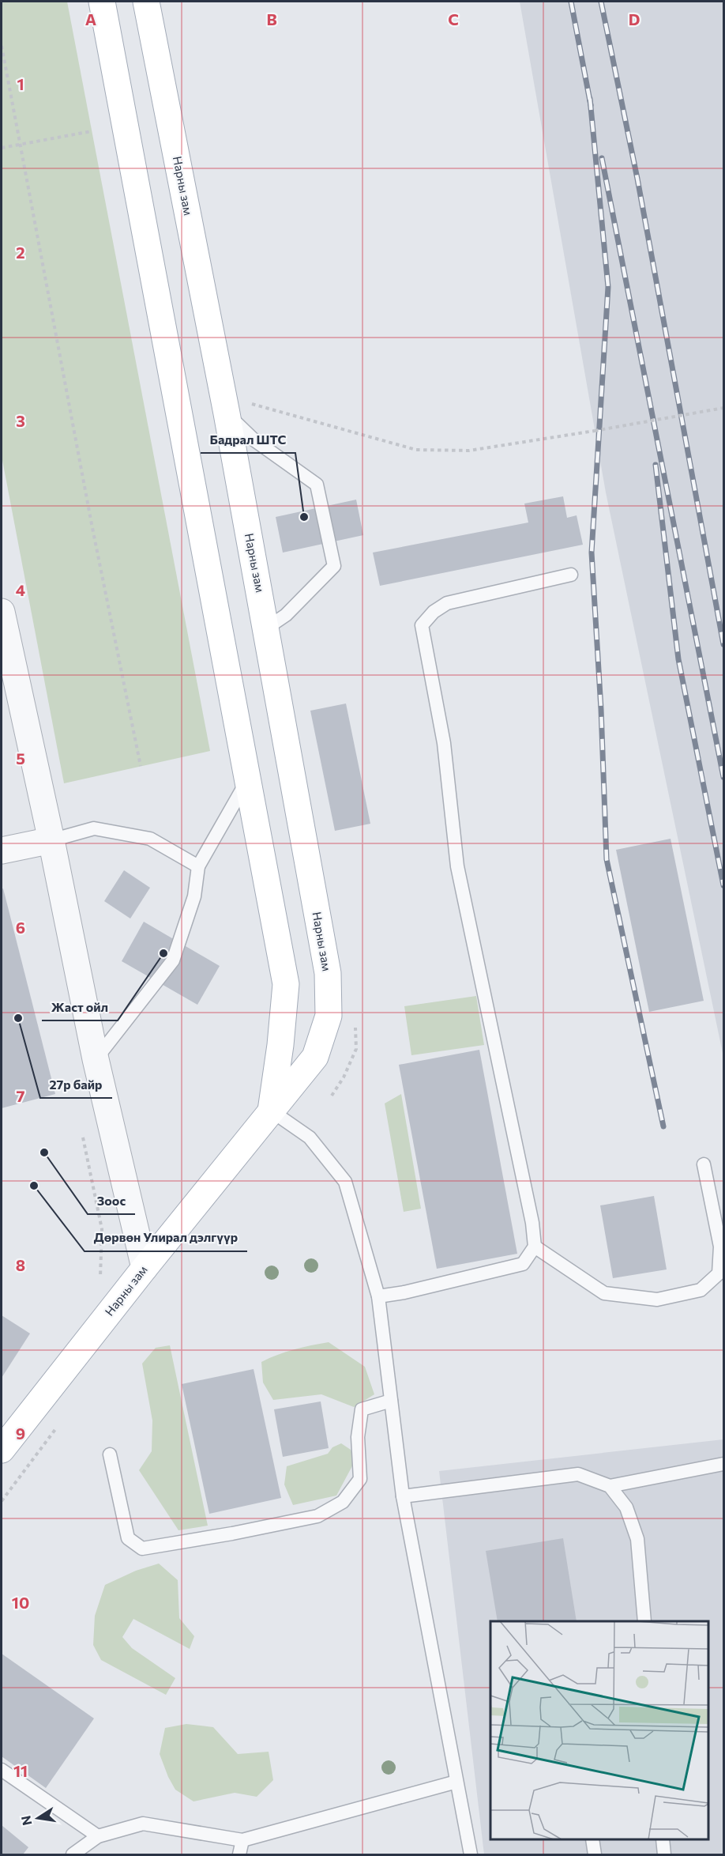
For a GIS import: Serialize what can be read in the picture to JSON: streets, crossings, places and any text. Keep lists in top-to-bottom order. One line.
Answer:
{"streets":{"main road":["Нарны зам"]},"places":["Бадрал ШТС","Жаст ойл","27р байр","Зоос","Дөрвөн Улирал дэлгүүр"],"north":"left","grid":{"columns":["A","B","C","D"],"rows":["1","2","3","4","5","6","7","8","9","10","11"]}}
